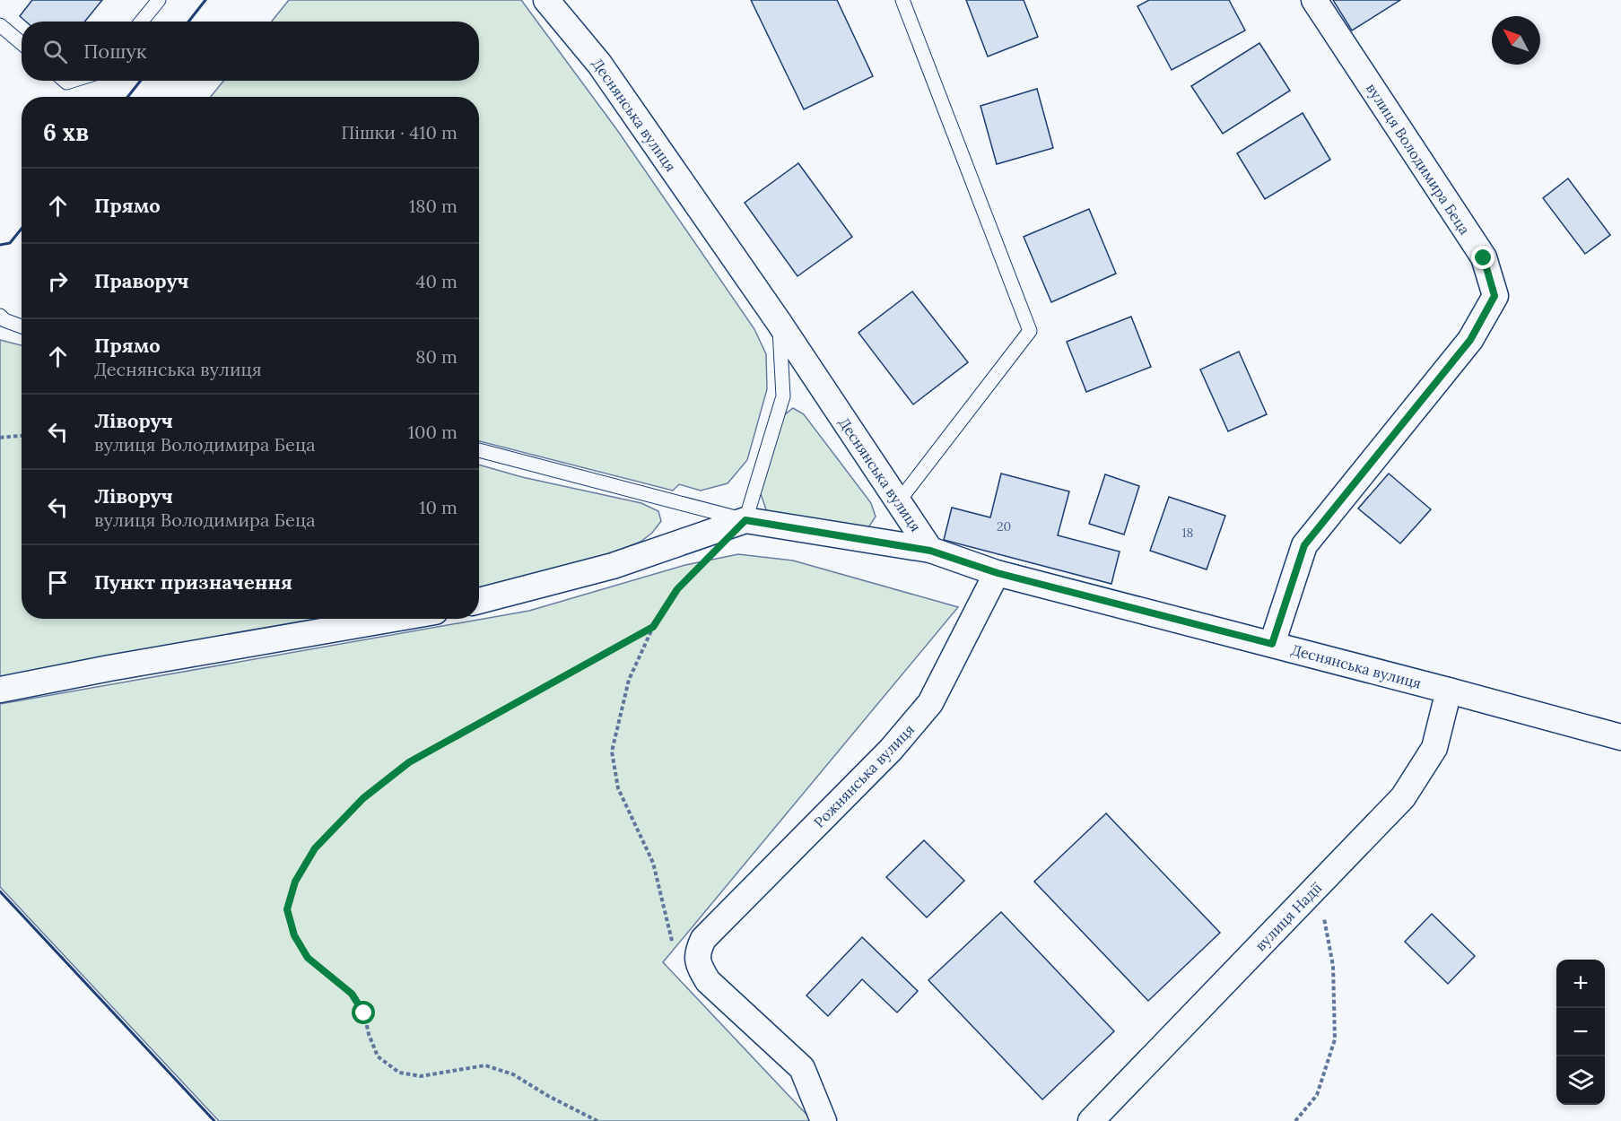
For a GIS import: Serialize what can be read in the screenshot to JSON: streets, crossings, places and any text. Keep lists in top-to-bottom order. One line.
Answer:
{"streets":{"street":["Деснянська вулиця","вулиця Володимира Беца","Рожнянська вулиця","вулиця Надії"]},"crossings":[["Деснянська вулиця","вулиця Володимира Беца"],["Деснянська вулиця","Рожнянська вулиця"],["Деснянська вулиця","вулиця Надії"]],"house_numbers":["20","18"],"north":"top left","page":{"search":"Пошук","heading":["6 хв","Пішки · 410 m"],"list":[["Прямо","180 m"],["Праворуч","40 m"],["Прямо","Деснянська вулиця","80 m"],["Ліворуч","вулиця Володимира Беца","100 m"],["Ліворуч","вулиця Володимира Беца","10 m"],"Пункт призначення"],"map_buttons":["+","−"]}}
